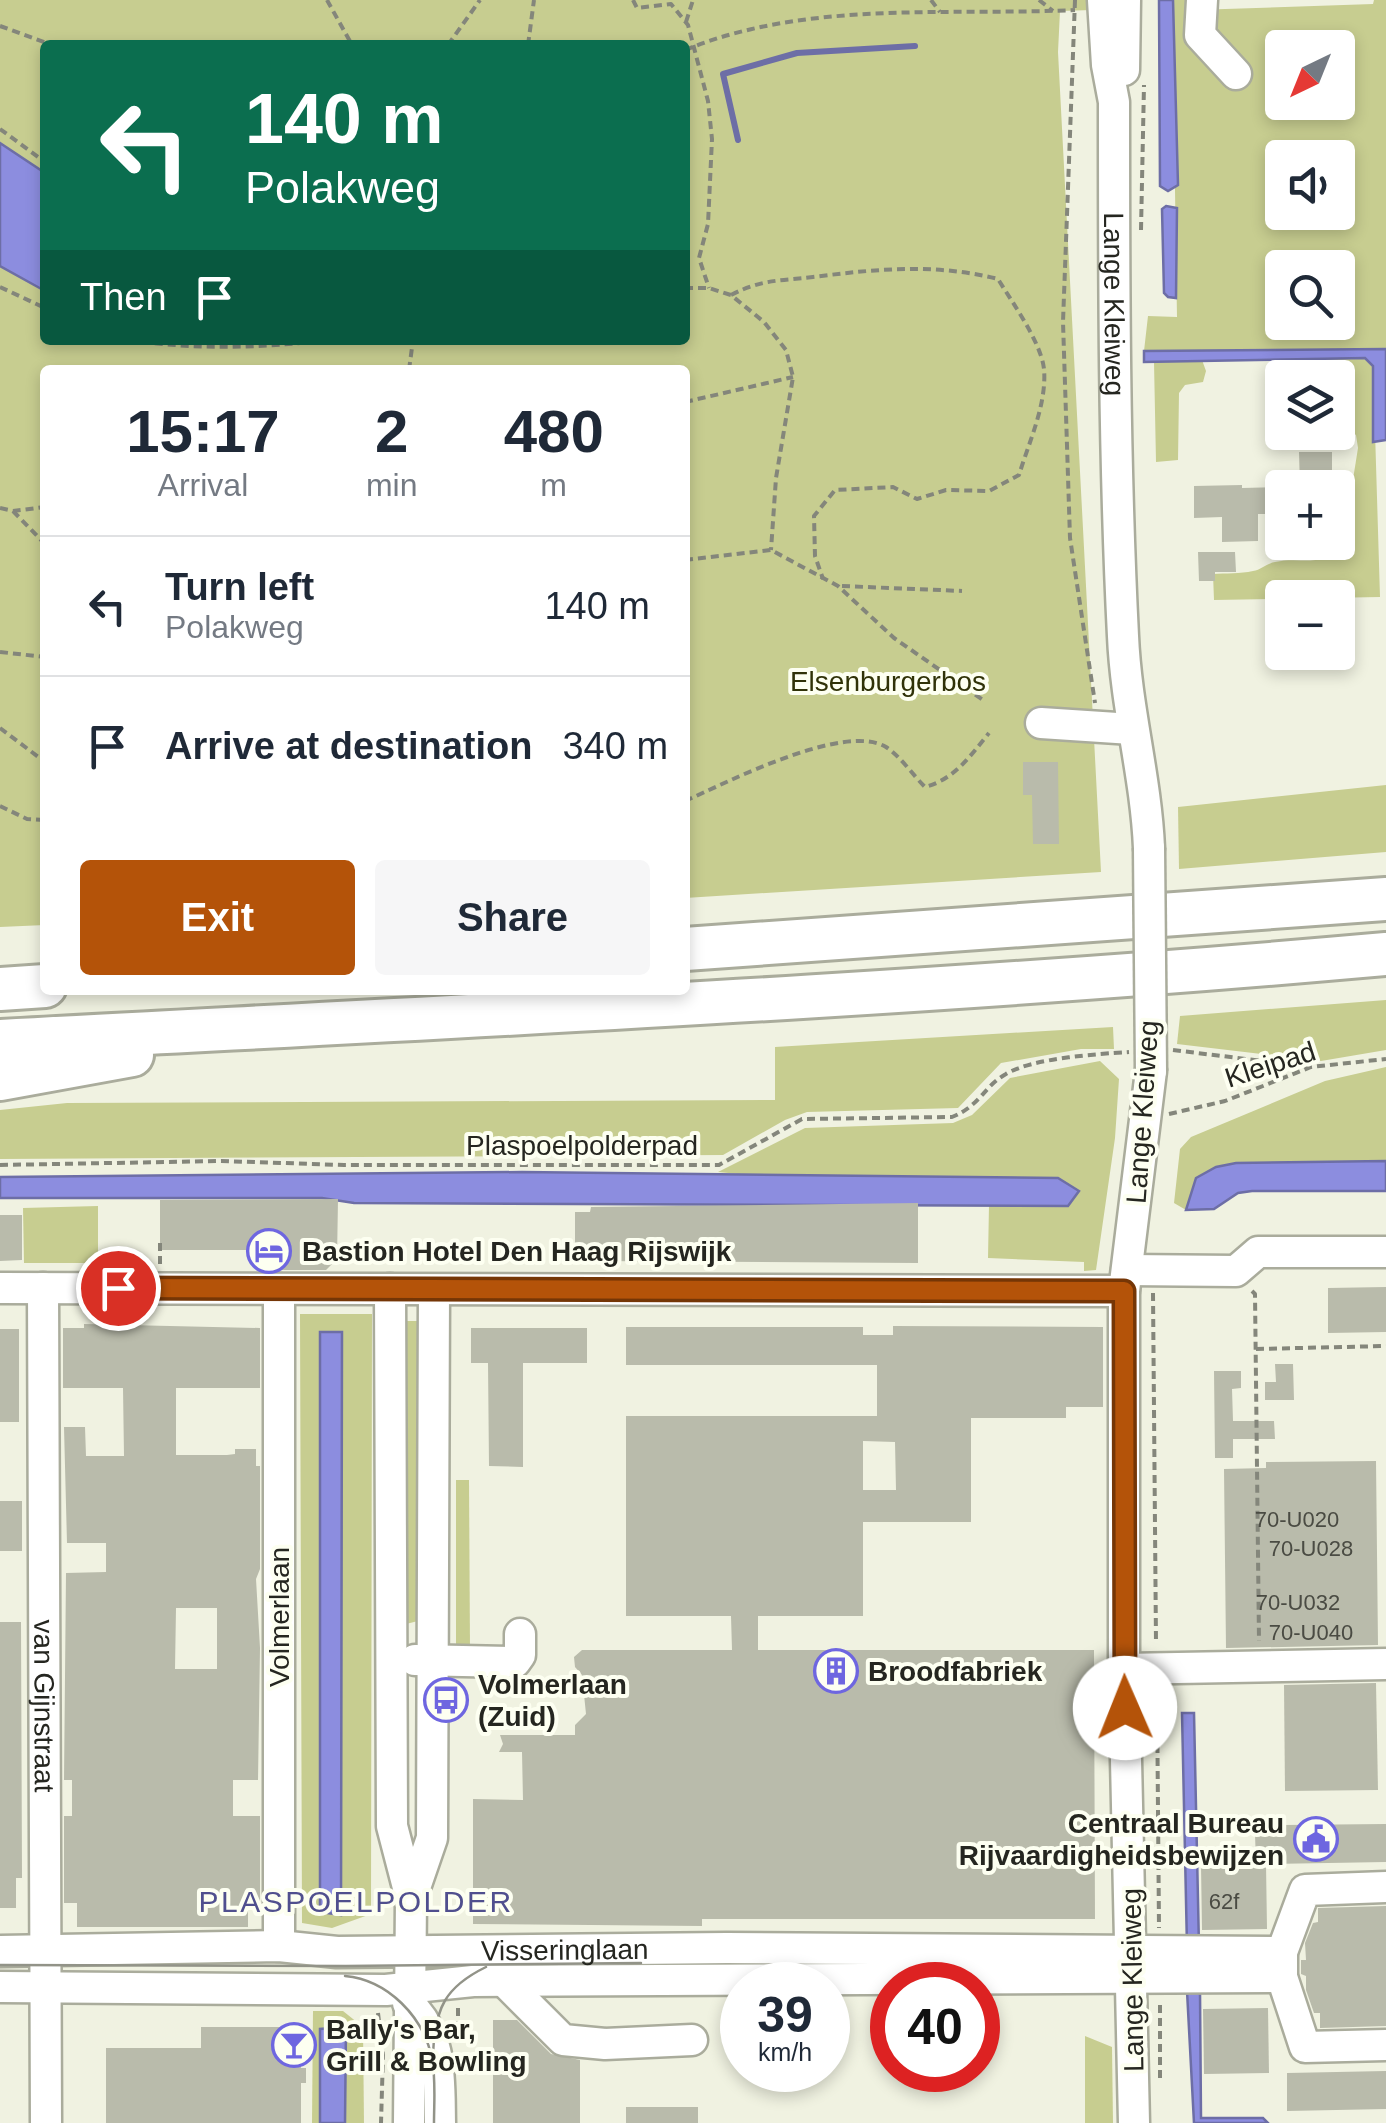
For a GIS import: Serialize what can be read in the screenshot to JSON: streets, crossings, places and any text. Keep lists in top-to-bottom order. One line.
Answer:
{"streets":{"street":["Lange Kleiweg","Volmerlaan","van Gijnstraat","Visseringlaan"],"path":["Kleipad","Plaspoelpolderpad"]},"crossings":[["Lange Kleiweg","Plaspoelpolderpad"],["Lange Kleiweg","Visseringlaan"],["Kleipad","Plaspoelpolderpad"],["Volmerlaan","Visseringlaan"],["van Gijnstraat","Visseringlaan"]],"districts":["PLASPOELPOLDER"],"parks":["Elsenburgerbos"],"places":{"hotel":["Bastion Hotel Den Haag Rijswijk"],"building":["Broodfabriek"],"bus stop":["Volmerlaan (Zuid)"],"public building":["Centraal Bureau Rijvaardigheidsbewijzen"],"bar":["Bally's Bar, Grill & Bowling"]},"house_numbers":["70-U020","70-U028","70-U032","70-U040","62f"],"north":"bottom left","page":{"map_buttons":["+","−"],"turn":["140 m","Polakweg"],"then":"Then","eta":["15:17","Arrival","2","min","480","m"],"list":[{"name":"Turn left","note":"Polakweg","value":"140 m"},{"name":"Arrive at destination","value":"340 m"}],"buttons":["Exit","Share"],"speed":"39 km/h","limit":"40"}}
